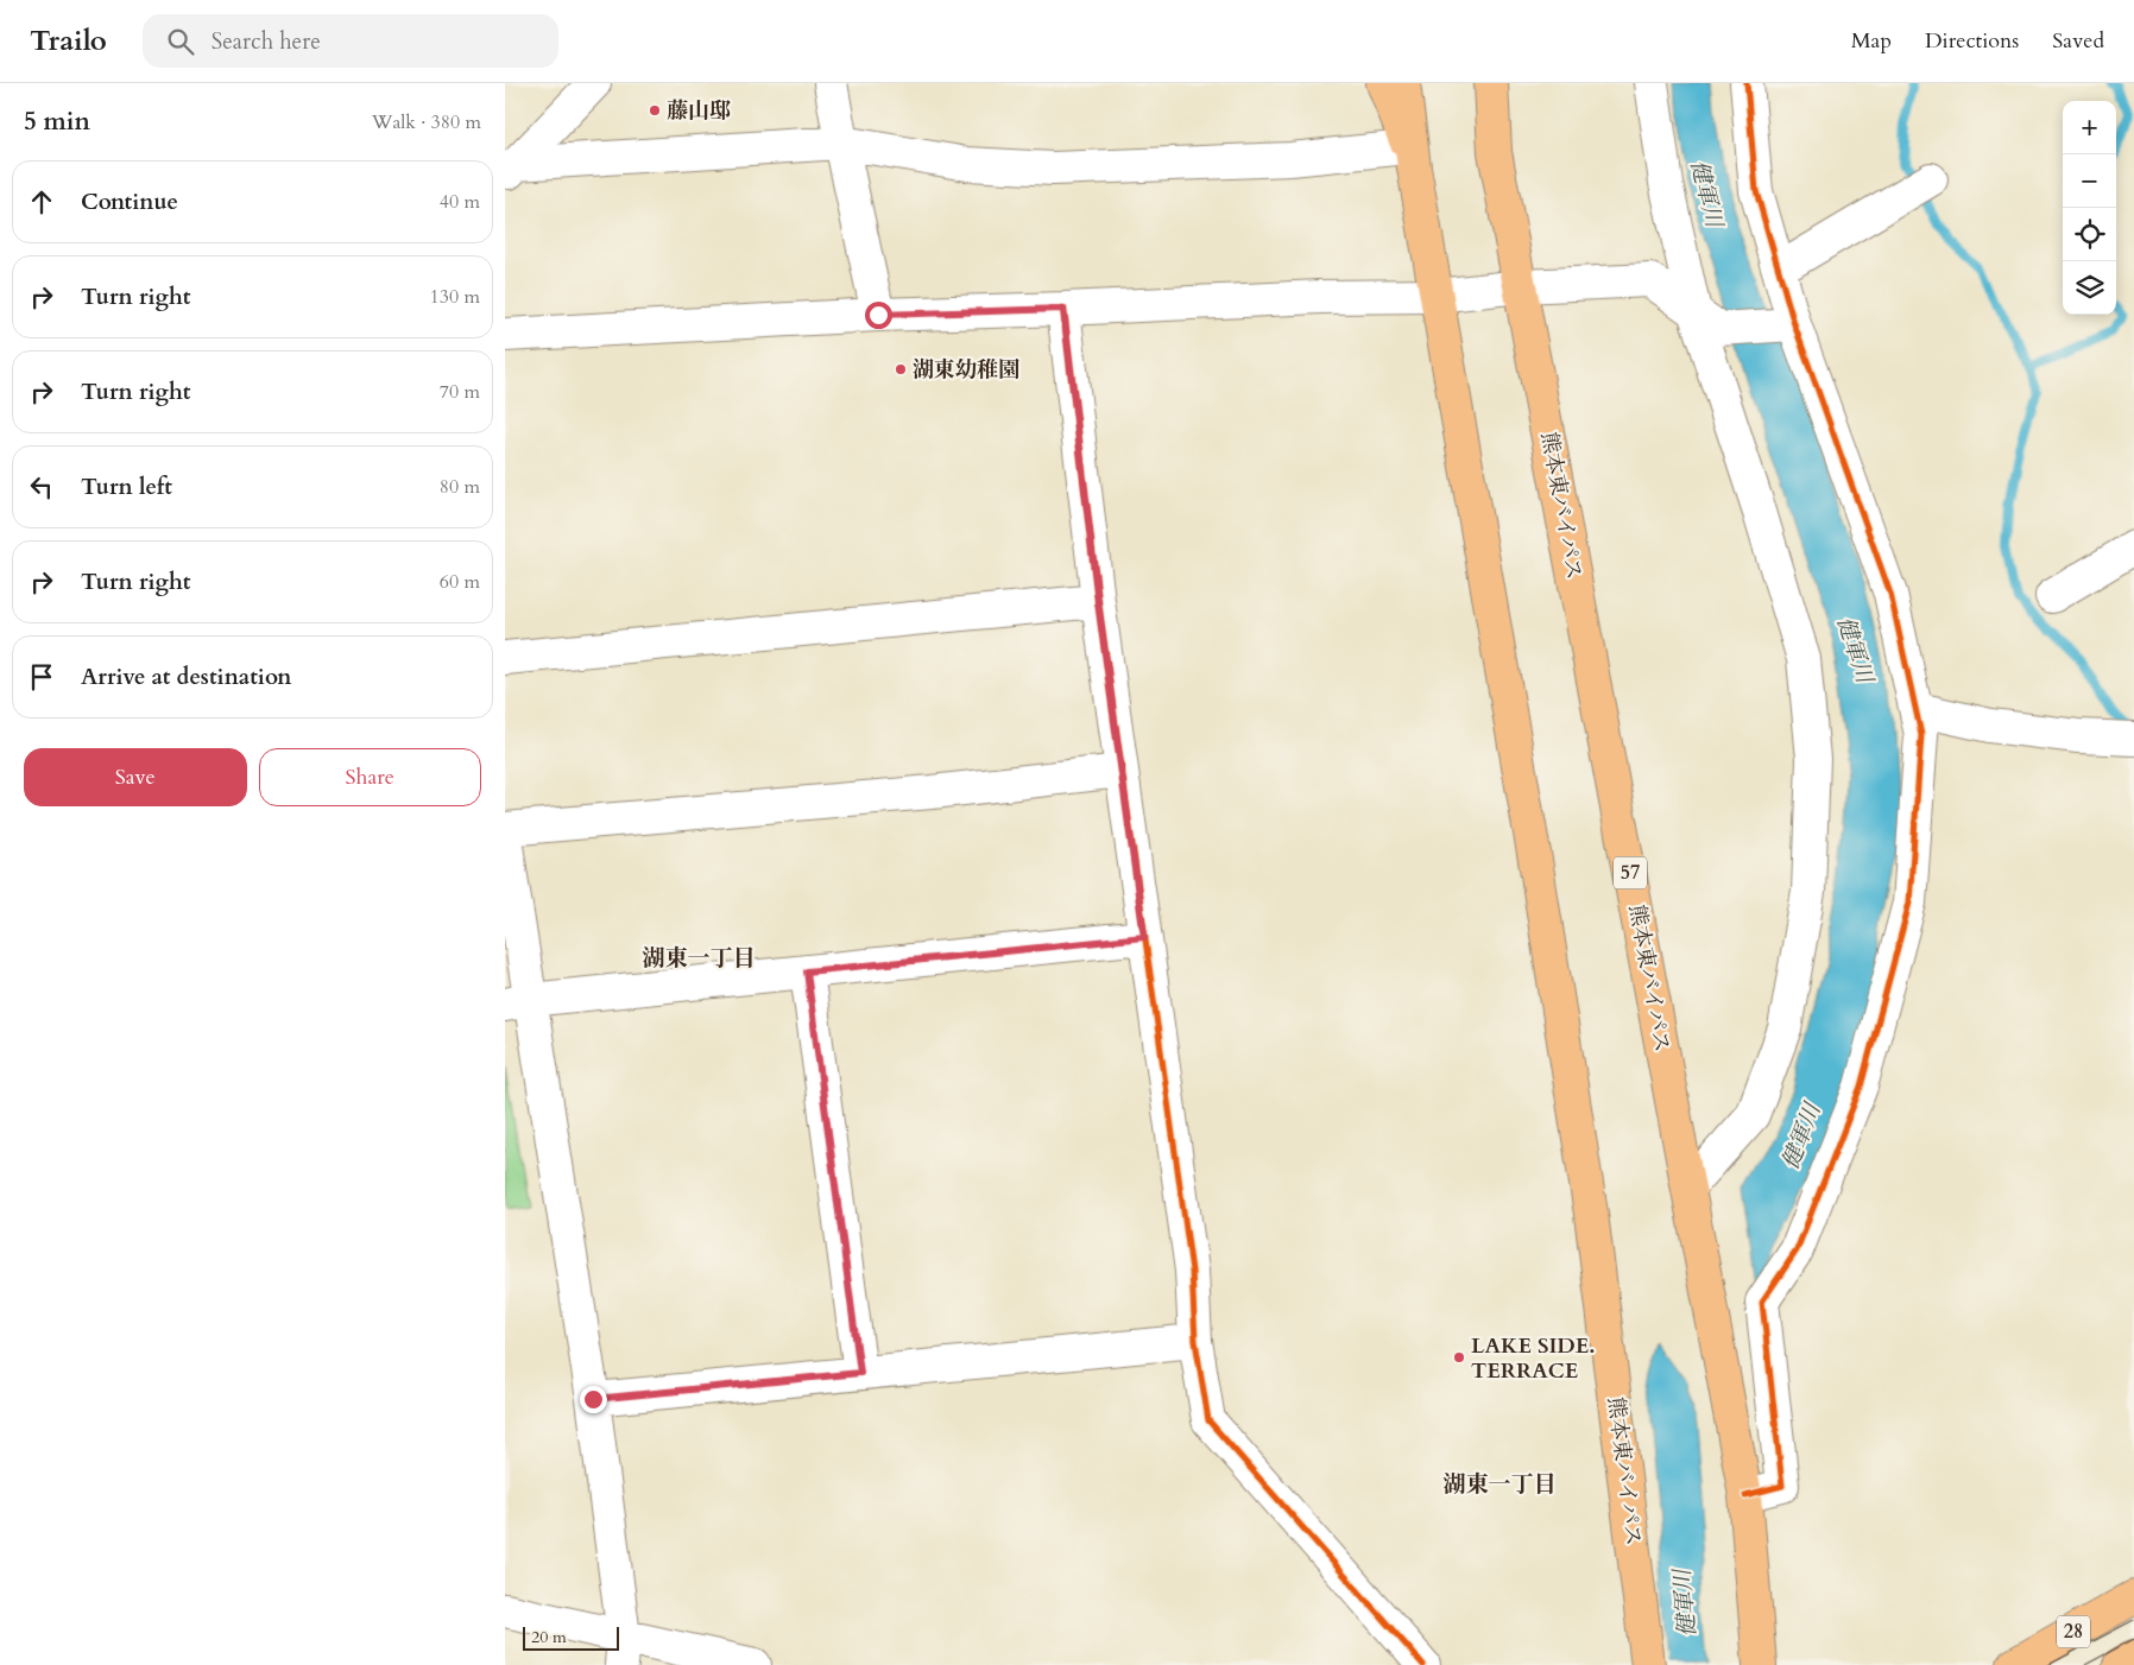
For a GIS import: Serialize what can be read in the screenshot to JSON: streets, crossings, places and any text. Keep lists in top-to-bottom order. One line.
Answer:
{"streets":{"main road":["熊本東バイパス","57","28"]},"districts":["湖東一丁目","湖東一丁目"],"water":["健軍川"],"places":["藤山邸","湖東幼稚園","LAKE SIDE. TERRACE"],"scale_bar":"20 m","page":{"header":"Trailo","search":"Search here","nav":["Map","Directions","Saved"],"heading":["5 min","Walk · 380 m"],"map_buttons":["+","−"],"list":[["Continue","40 m"],["Turn right","130 m"],["Turn right","70 m"],["Turn left","80 m"],["Turn right","60 m"],"Arrive at destination"],"buttons":["Save","Share"],"scale":"20 m"}}
